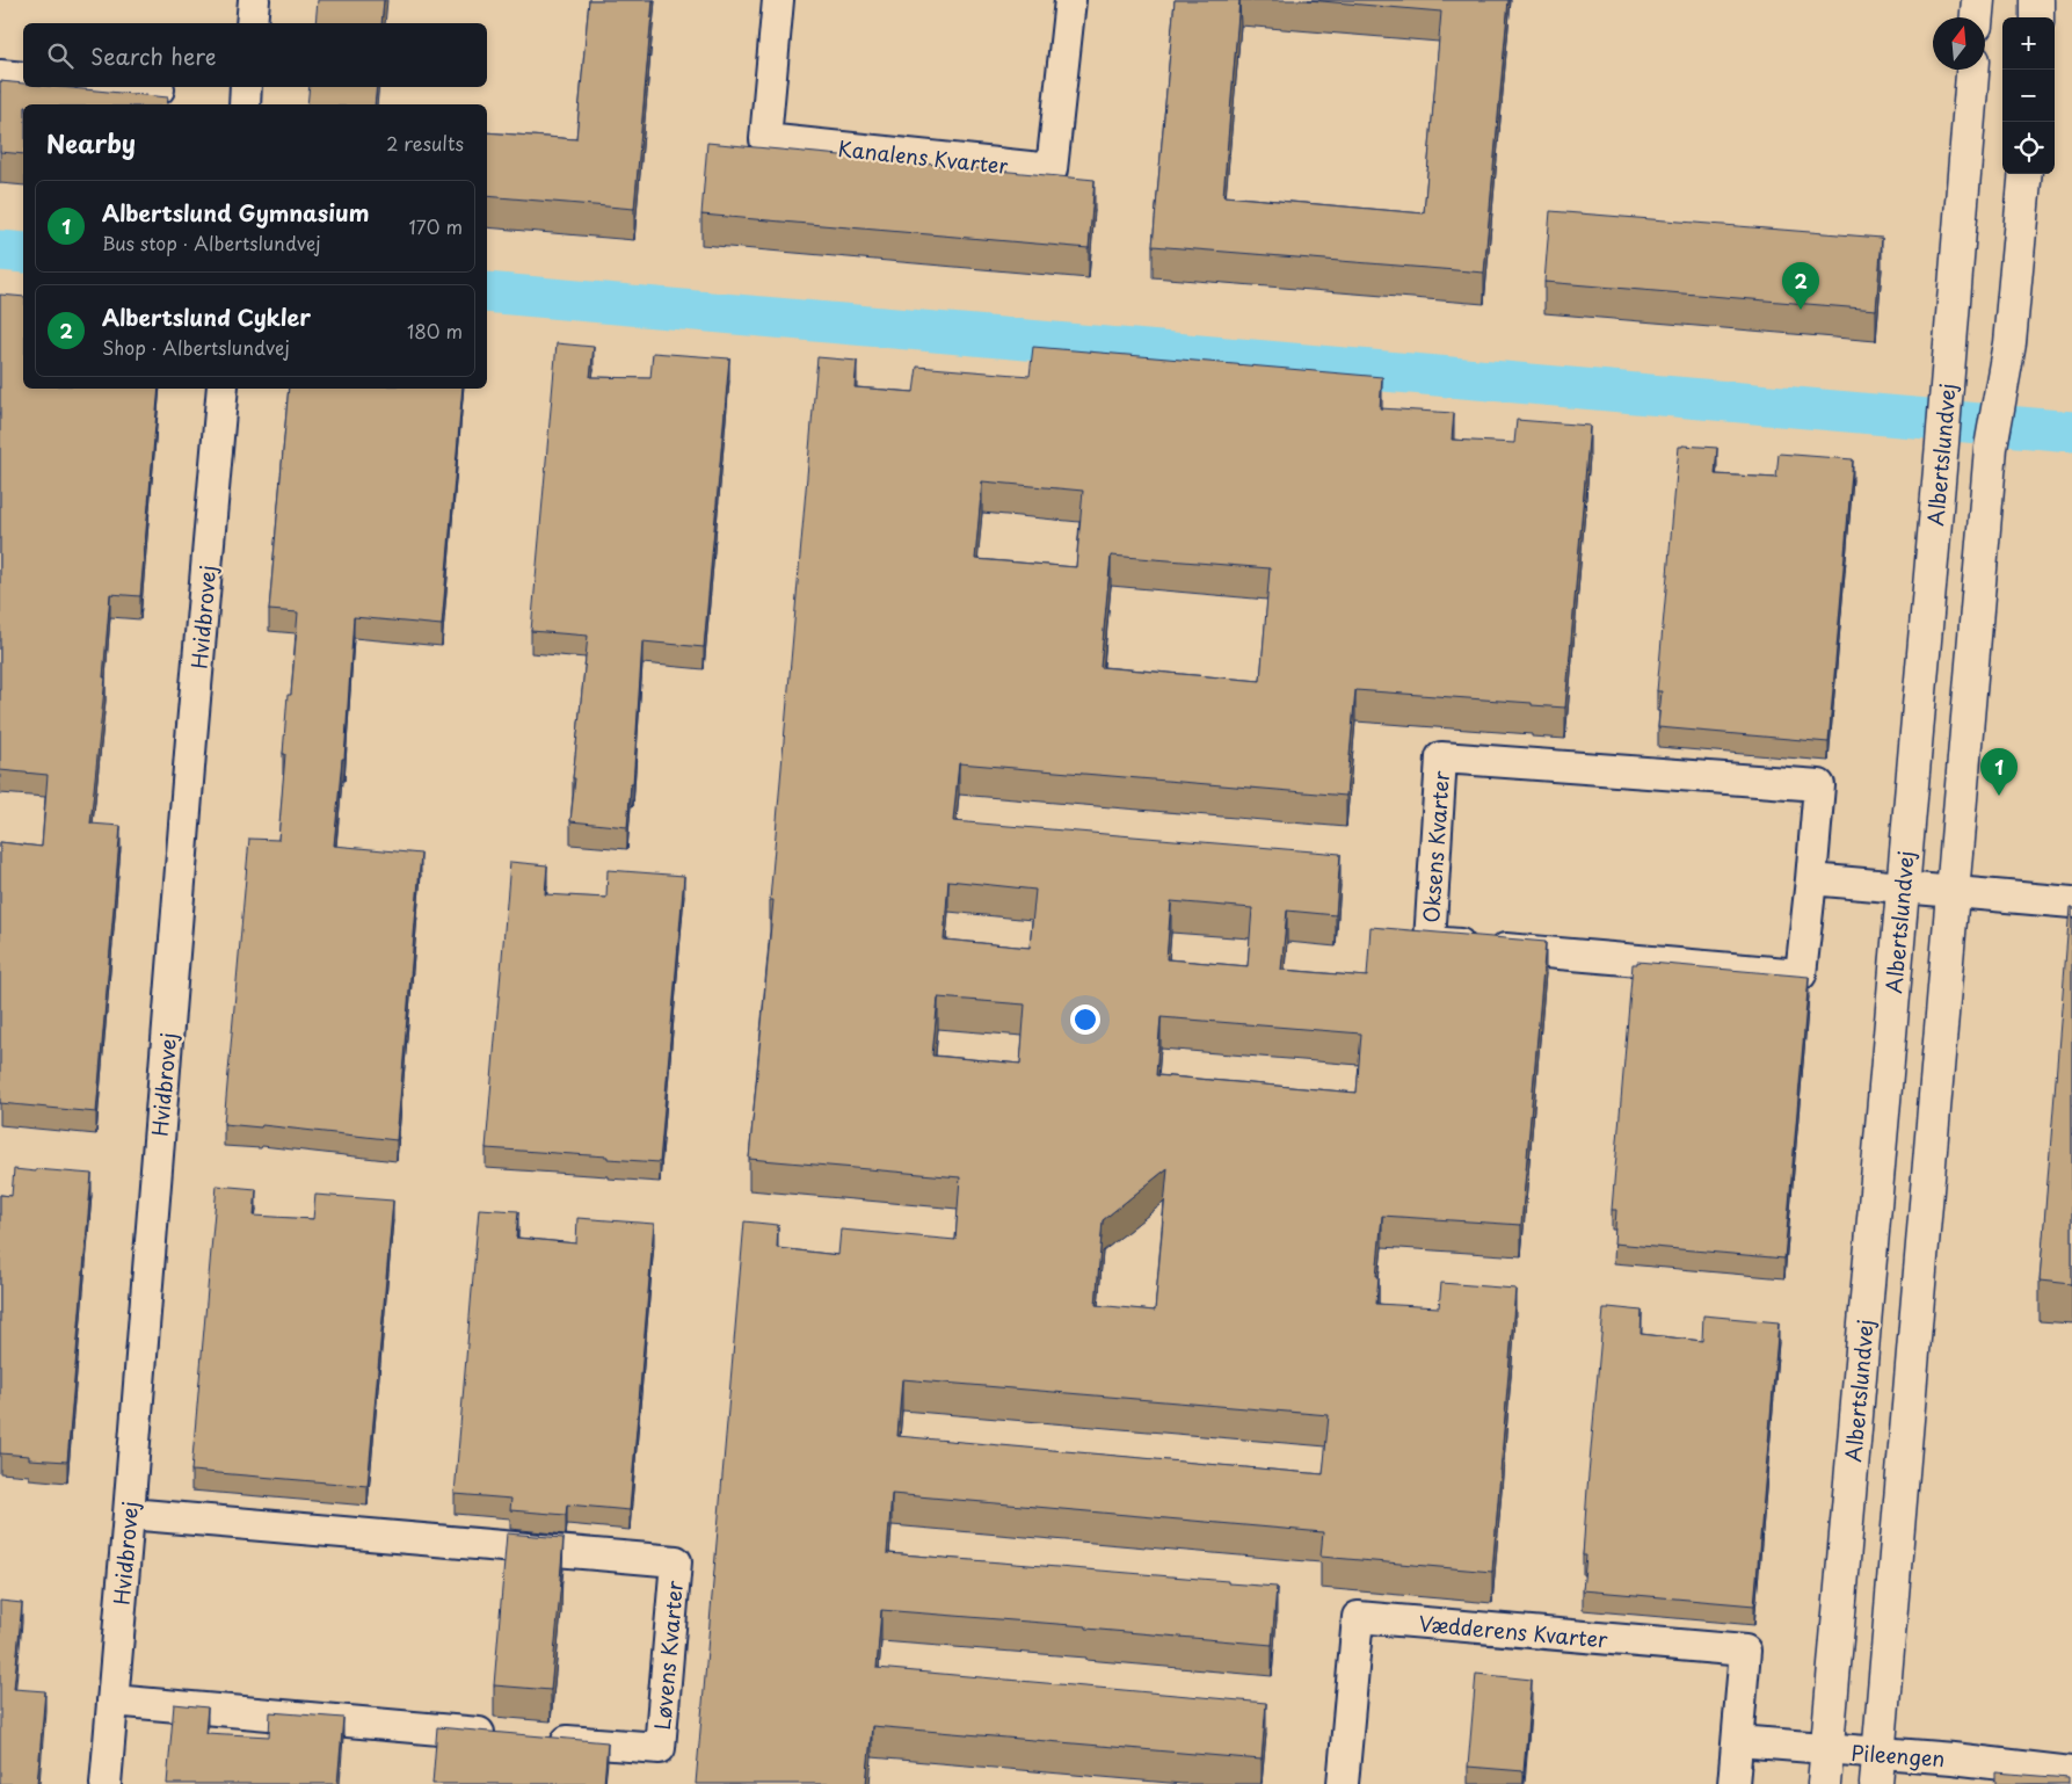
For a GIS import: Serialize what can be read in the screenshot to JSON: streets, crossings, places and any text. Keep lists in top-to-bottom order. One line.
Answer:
{"streets":{"street":["Kanalens Kvarter","Albertslundvej","Hvidbrovej","Oksens Kvarter","Vædderens Kvarter","Løvens Kvarter","Pileengen"]},"crossings":[["Albertslundvej","Pileengen"],["Hvidbrovej","Løvens Kvarter"]],"north":"top","page":{"map_buttons":["+","−"],"search":"Search here","heading":["Nearby","2 results"],"list":[{"mark":"1","name":"Albertslund Gymnasium","note":"Bus stop · Albertslundvej","value":"170 m"},{"mark":"2","name":"Albertslund Cykler","note":"Shop · Albertslundvej","value":"180 m"}],"pins":["2","1"]}}
